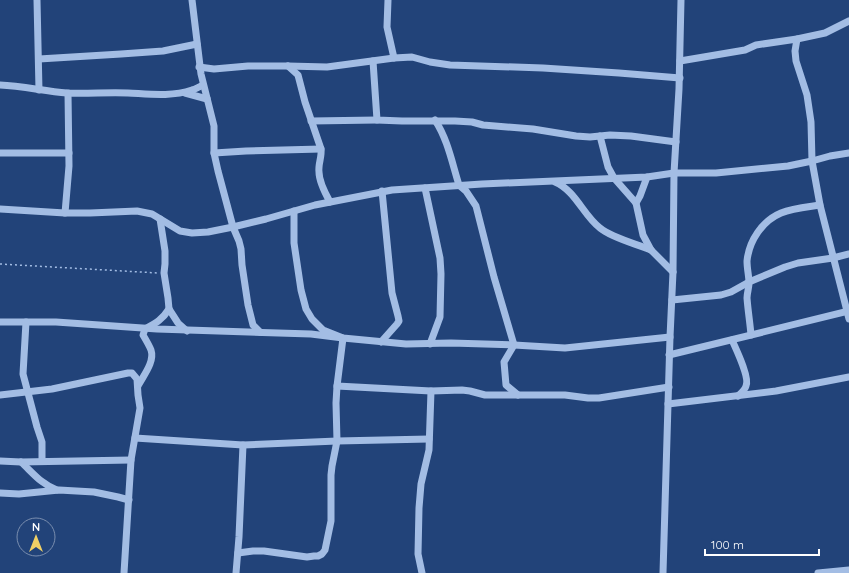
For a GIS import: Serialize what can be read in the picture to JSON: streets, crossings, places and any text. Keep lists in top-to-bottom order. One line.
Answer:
{"scale_bar":"100 m","north":"top"}
